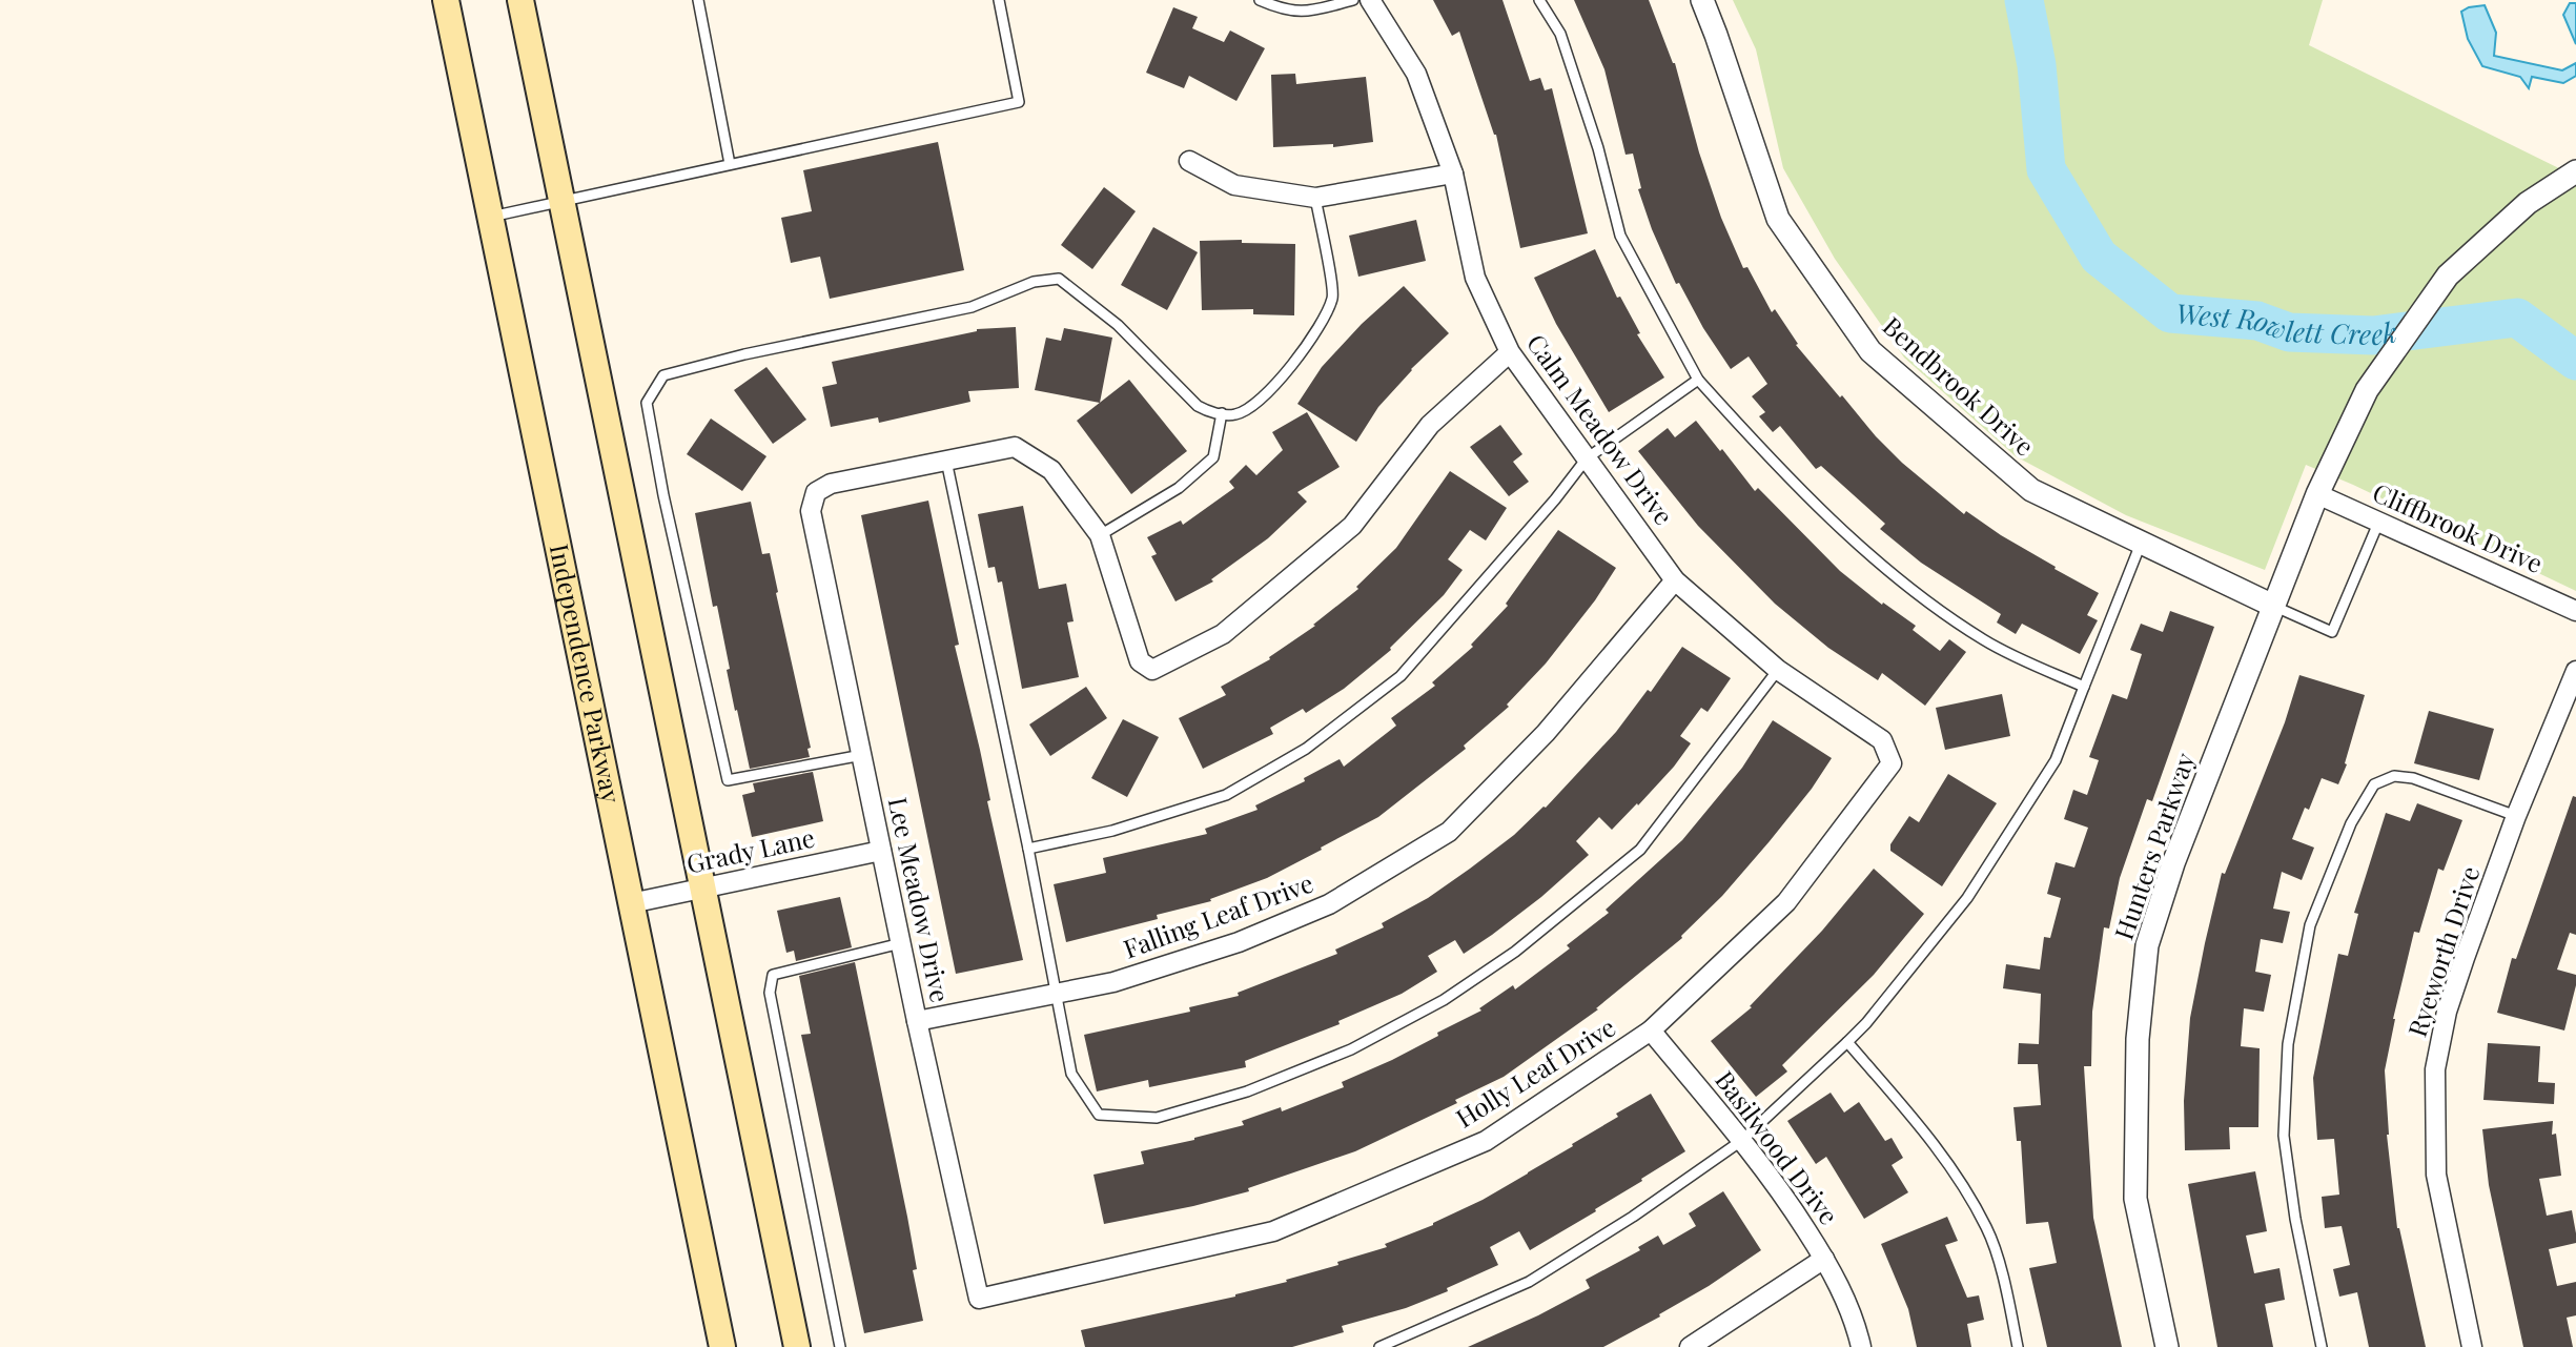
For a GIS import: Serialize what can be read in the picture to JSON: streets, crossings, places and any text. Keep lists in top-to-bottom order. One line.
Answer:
{"streets":{"main road":["Independence Parkway"],"street":["Bendbrook Drive","Calm Meadow Drive","Cliffbrook Drive","Hunters Parkway","Grady Lane","Lee Meadow Drive","Falling Leaf Drive","Ryeworth Drive","Holly Leaf Drive","Basilwood Drive"]},"crossings":[["Bendbrook Drive","Hunters Parkway"],["Calm Meadow Drive","Falling Leaf Drive"],["Calm Meadow Drive","Holly Leaf Drive"],["Cliffbrook Drive","Hunters Parkway"],["Independence Parkway","Grady Lane"],["Grady Lane","Lee Meadow Drive"],["Lee Meadow Drive","Falling Leaf Drive"],["Lee Meadow Drive","Holly Leaf Drive"],["Holly Leaf Drive","Basilwood Drive"]],"water":["West Rowlett Creek"]}
